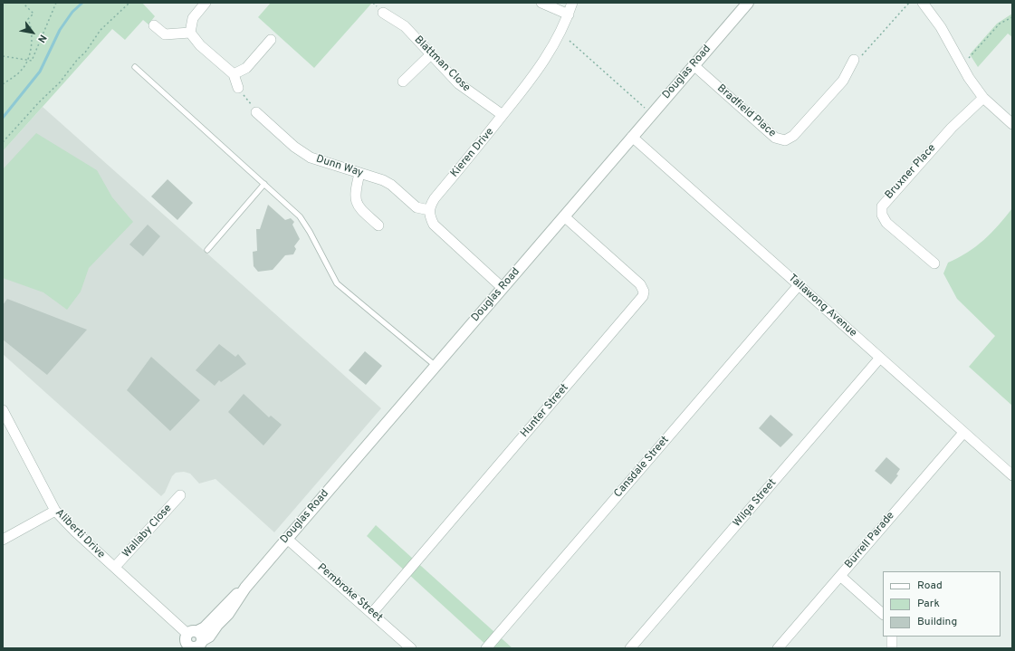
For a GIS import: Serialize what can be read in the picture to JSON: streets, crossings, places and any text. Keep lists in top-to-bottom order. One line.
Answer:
{"streets":{"street":["Blattman Close","Douglas Road","Bradfield Place","Kieren Drive","Dunn Way","Bruxner Place","Tallawong Avenue","Hunter Street","Cansdale Street","Wilga Street","Wallaby Close","Aliberti Drive","Burrell Parade","Pembroke Street"]},"crossings":[["Blattman Close","Kieren Drive"],["Douglas Road","Bradfield Place"],["Douglas Road","Tallawong Avenue"],["Douglas Road","Hunter Street"],["Douglas Road","Aliberti Drive"],["Douglas Road","Pembroke Street"],["Kieren Drive","Dunn Way"],["Tallawong Avenue","Cansdale Street"],["Tallawong Avenue","Wilga Street"],["Tallawong Avenue","Burrell Parade"],["Hunter Street","Pembroke Street"],["Wallaby Close","Aliberti Drive"]],"legend":["Road","Park","Building"],"north":"bottom right"}
